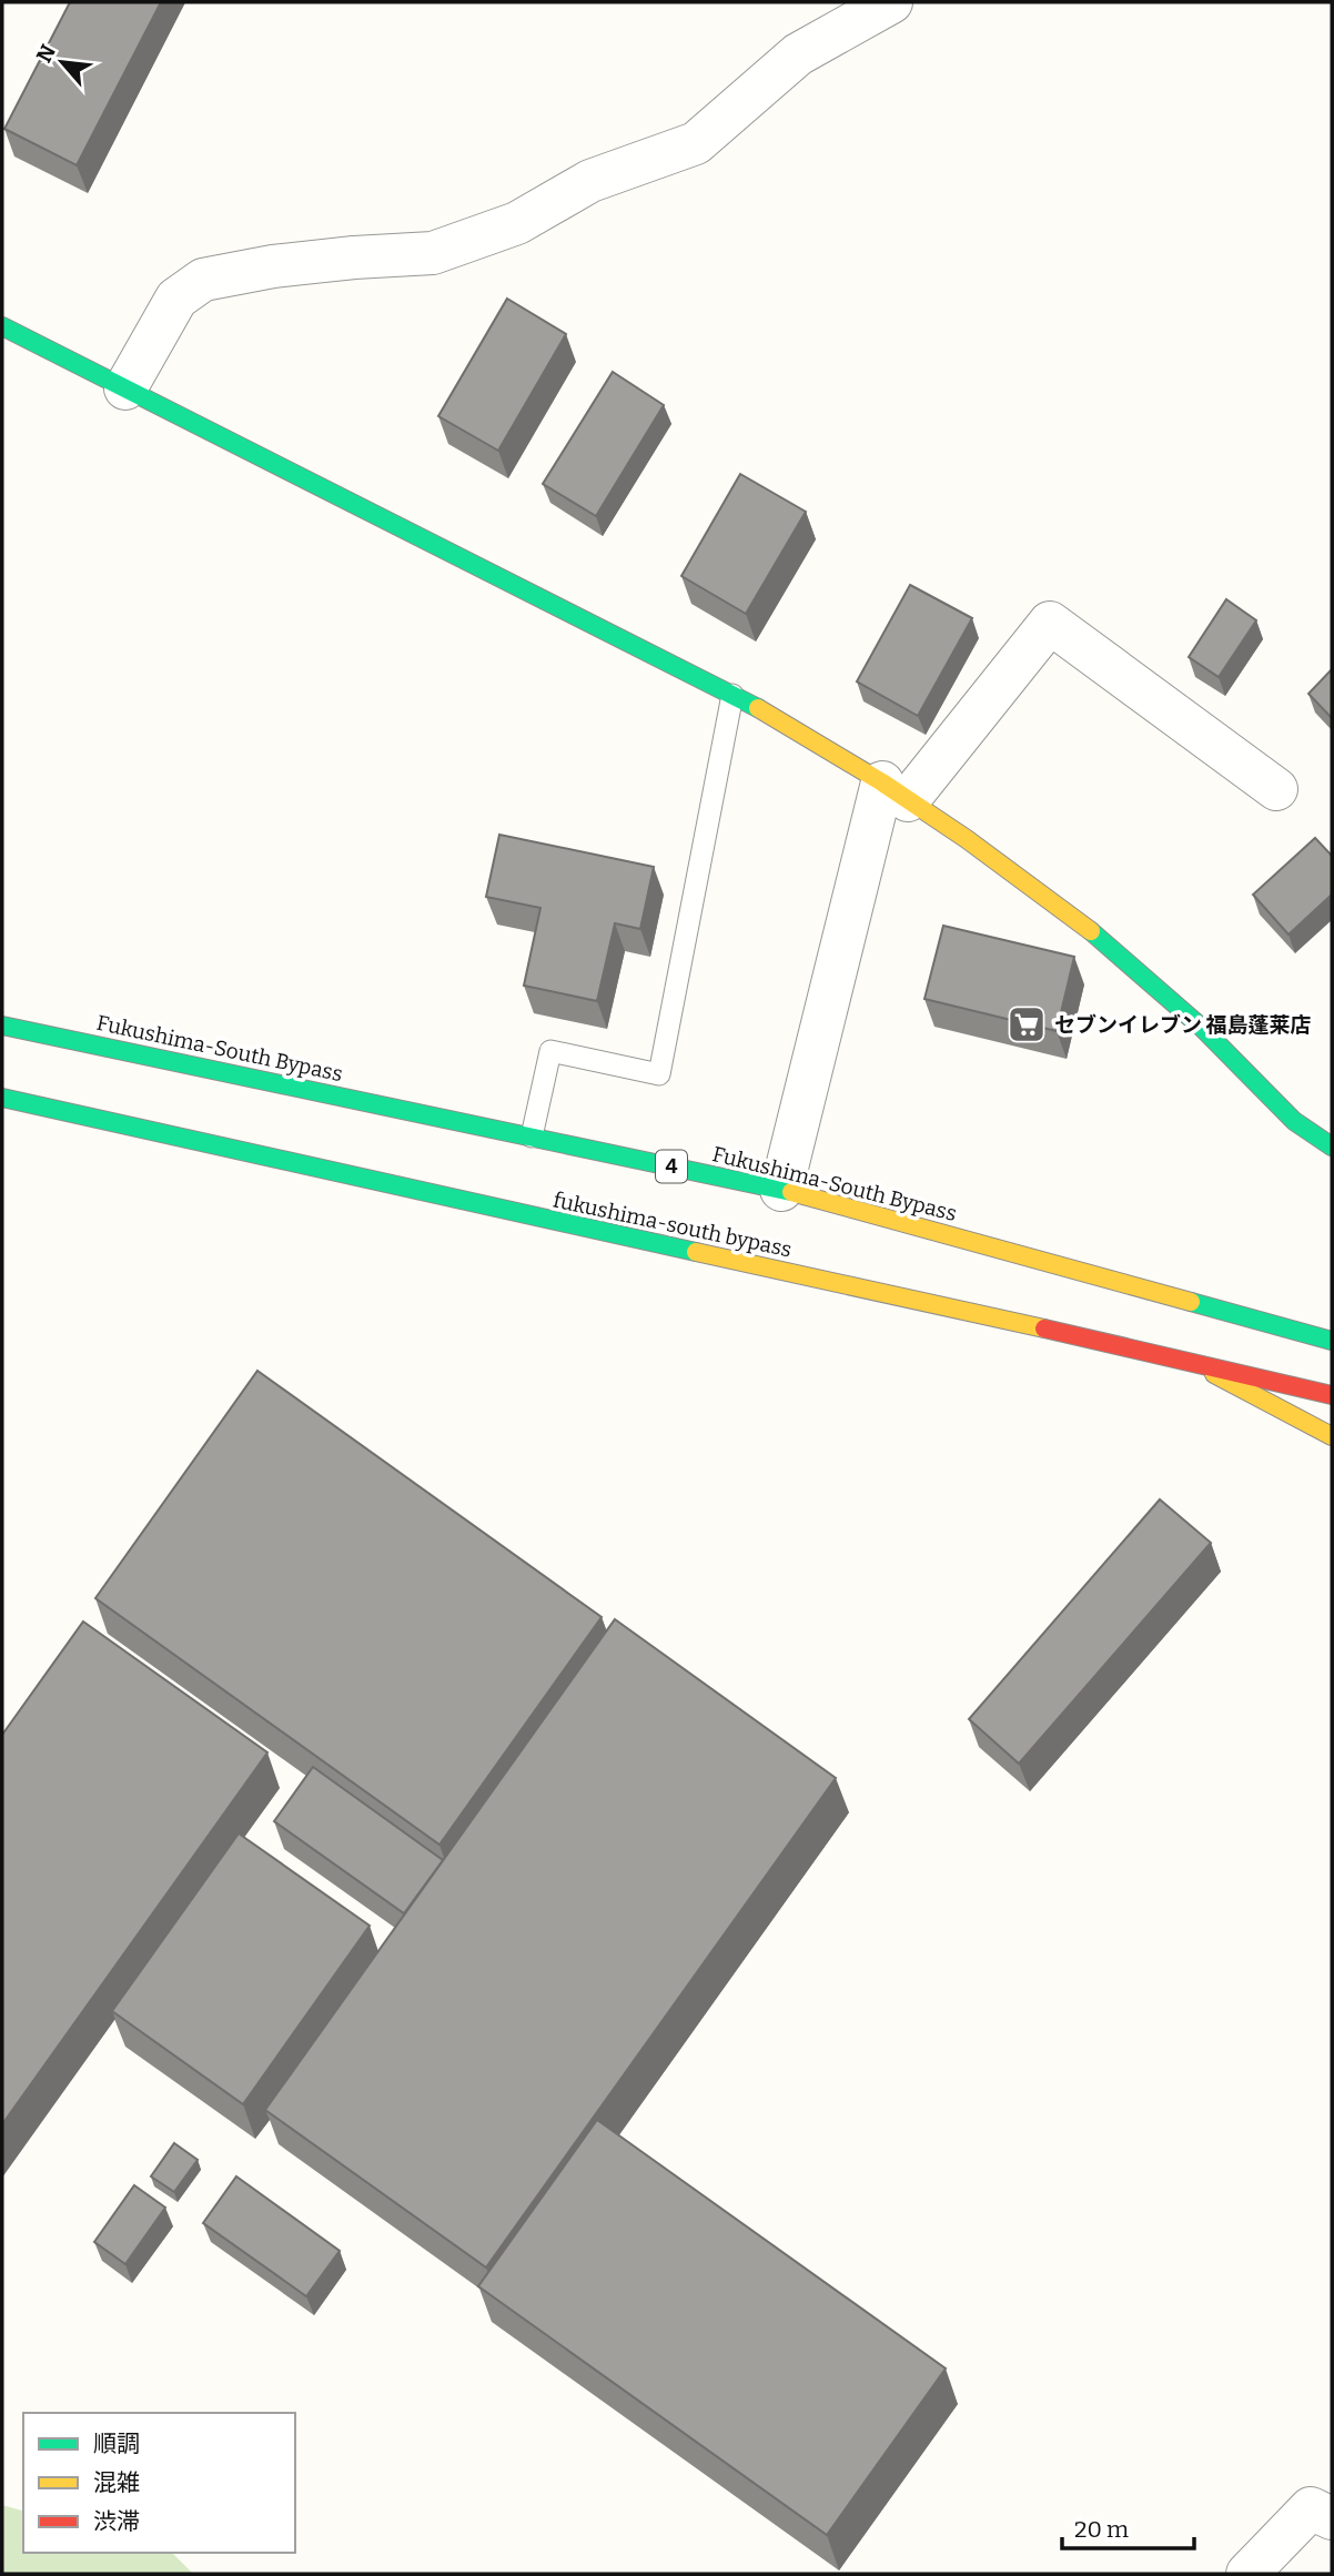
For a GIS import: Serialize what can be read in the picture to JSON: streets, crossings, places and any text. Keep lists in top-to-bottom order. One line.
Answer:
{"streets":{"main road":["Fukushima-South Bypass","4","fukushima-south bypass"]},"places":{"supermarket":["セブンイレブン 福島蓬莱店"]},"legend":["順調","混雑","渋滞"],"scale_bar":"20 m","north":"top left"}
